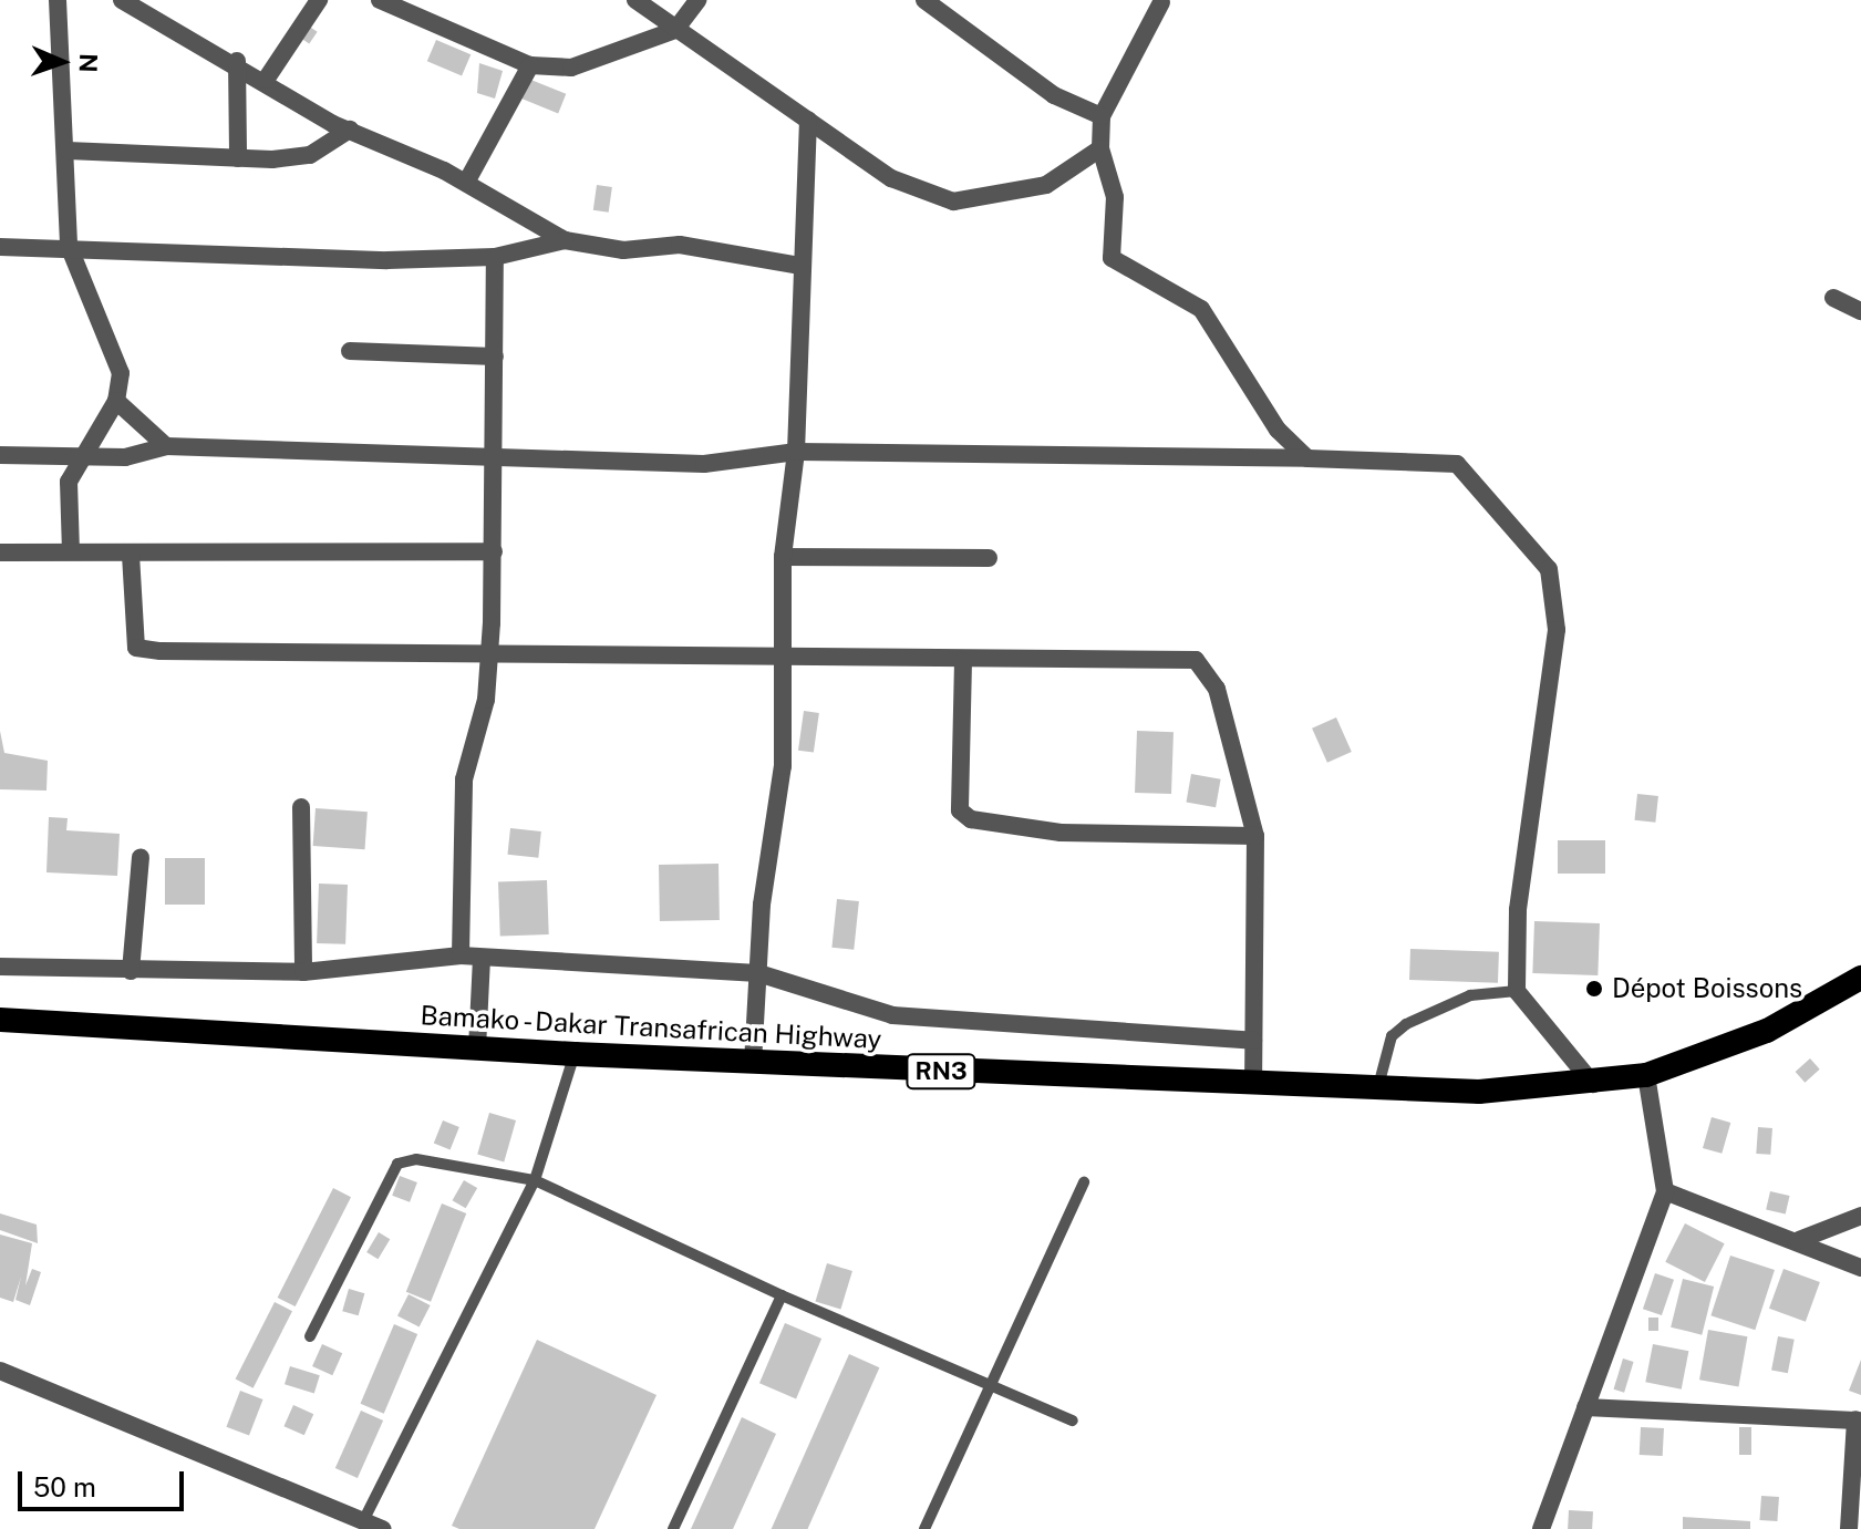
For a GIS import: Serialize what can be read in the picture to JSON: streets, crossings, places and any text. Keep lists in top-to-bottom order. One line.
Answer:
{"streets":{"highway":["Bamako - Dakar Transafrican Highway","RN3"]},"places":["Dépot Boissons"],"scale_bar":"50 m","north":"right"}
